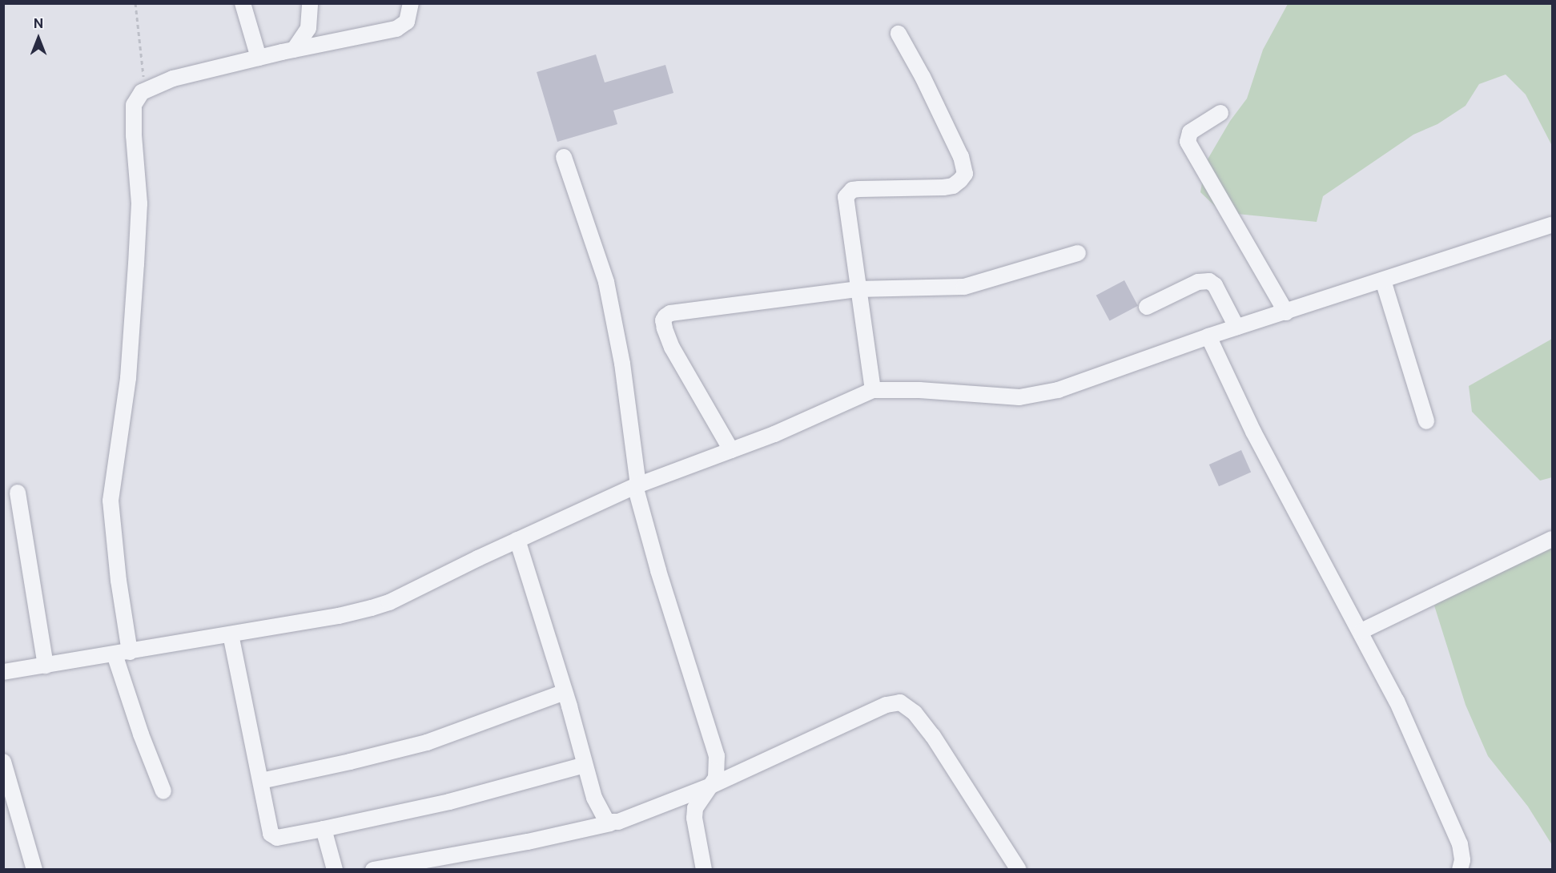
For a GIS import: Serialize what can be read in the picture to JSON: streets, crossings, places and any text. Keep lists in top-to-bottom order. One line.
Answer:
{"north":"top"}
